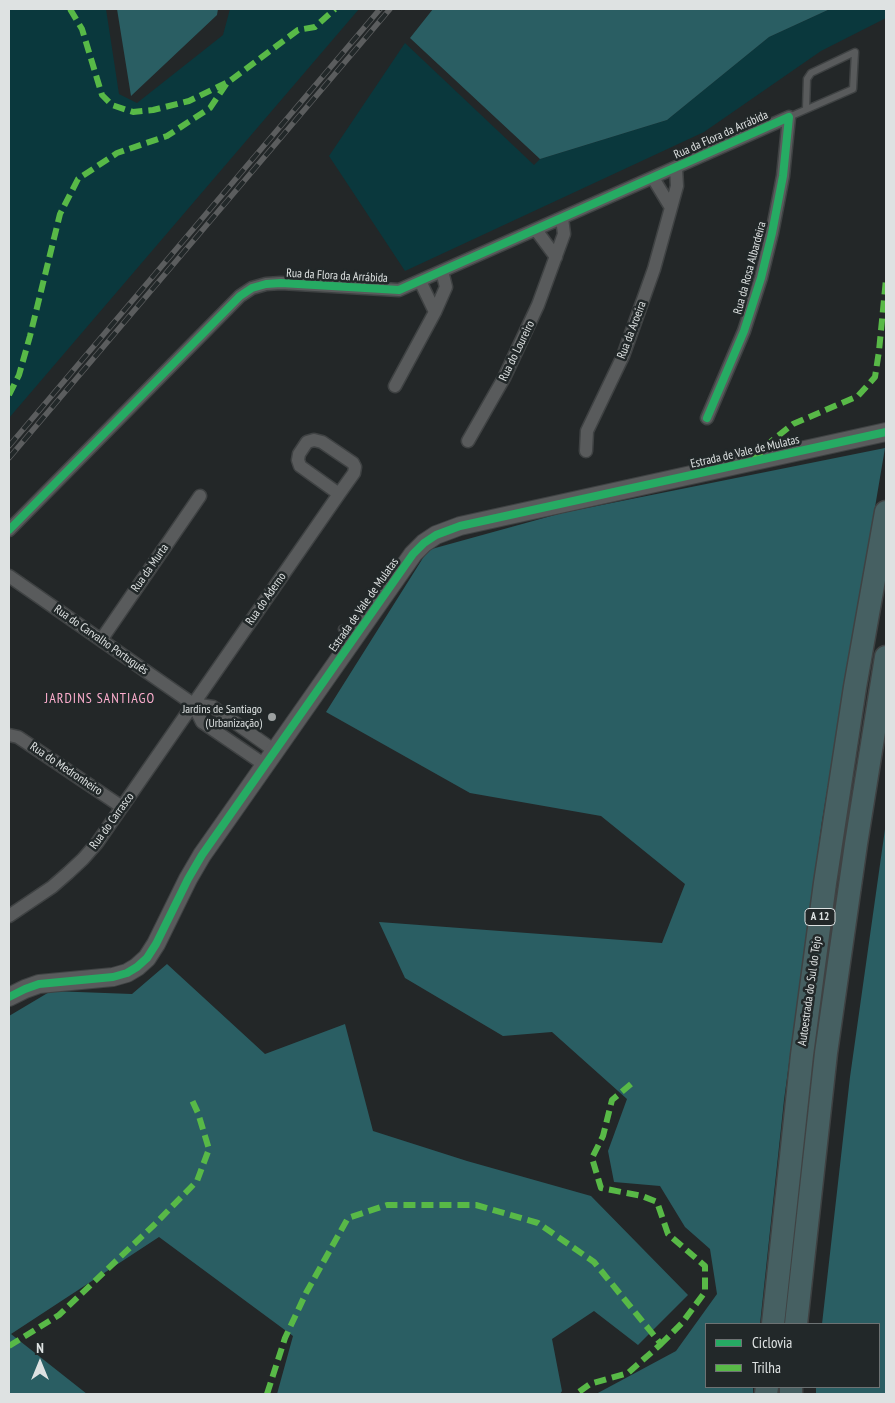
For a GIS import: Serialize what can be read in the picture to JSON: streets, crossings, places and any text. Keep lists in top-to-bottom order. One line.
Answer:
{"streets":{"highway":["A 12","Autoestrada do Sul do Tejo"],"street":["Rua da Flora da Arrábida","Rua da Rosa Albardeira","Rua da Aroeira","Rua do Loureiro","Estrada de Vale de Mulatas","Rua da Murta","Rua do Aderno","Rua do Carvalho Português","Rua do Medronheiro","Rua do Carrasco"]},"crossings":[["Rua da Flora da Arrábida","Rua da Rosa Albardeira"],["Rua da Flora da Arrábida","Rua da Aroeira"],["Rua da Flora da Arrábida","Rua do Loureiro"],["Estrada de Vale de Mulatas","Rua do Carvalho Português"],["Rua da Murta","Rua do Carvalho Português"],["Rua do Aderno","Rua do Carvalho Português"],["Rua do Aderno","Rua do Carrasco"],["Rua do Carvalho Português","Rua do Carrasco"],["Rua do Medronheiro","Rua do Carrasco"]],"districts":["JARDINS SANTIAGO"],"places":["Jardins de Santiago (Urbanização)"],"legend":["Ciclovia","Trilha"],"north":"top"}
